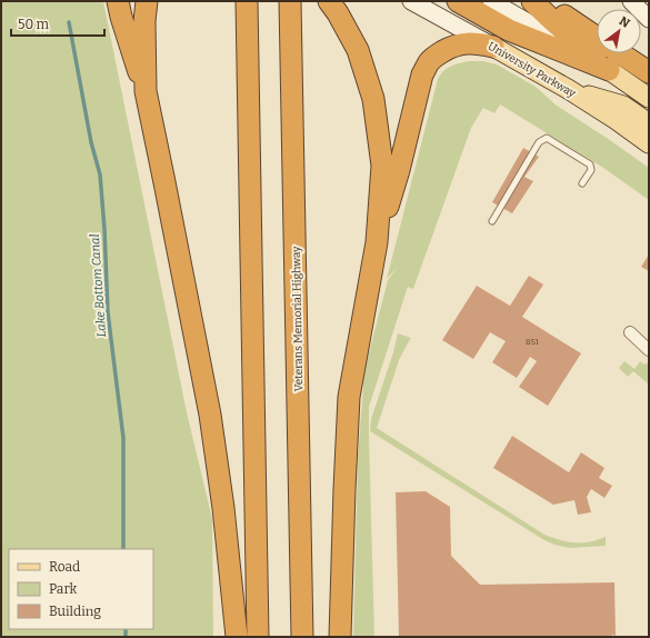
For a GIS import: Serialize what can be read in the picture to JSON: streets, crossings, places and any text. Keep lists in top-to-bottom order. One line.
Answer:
{"streets":{"highway":["Veterans Memorial Highway"],"main road":["University Parkway"]},"water":["Lake Bottom Canal"],"house_numbers":["851"],"legend":["Road","Park","Building"],"scale_bar":"50 m","north":"top right"}
